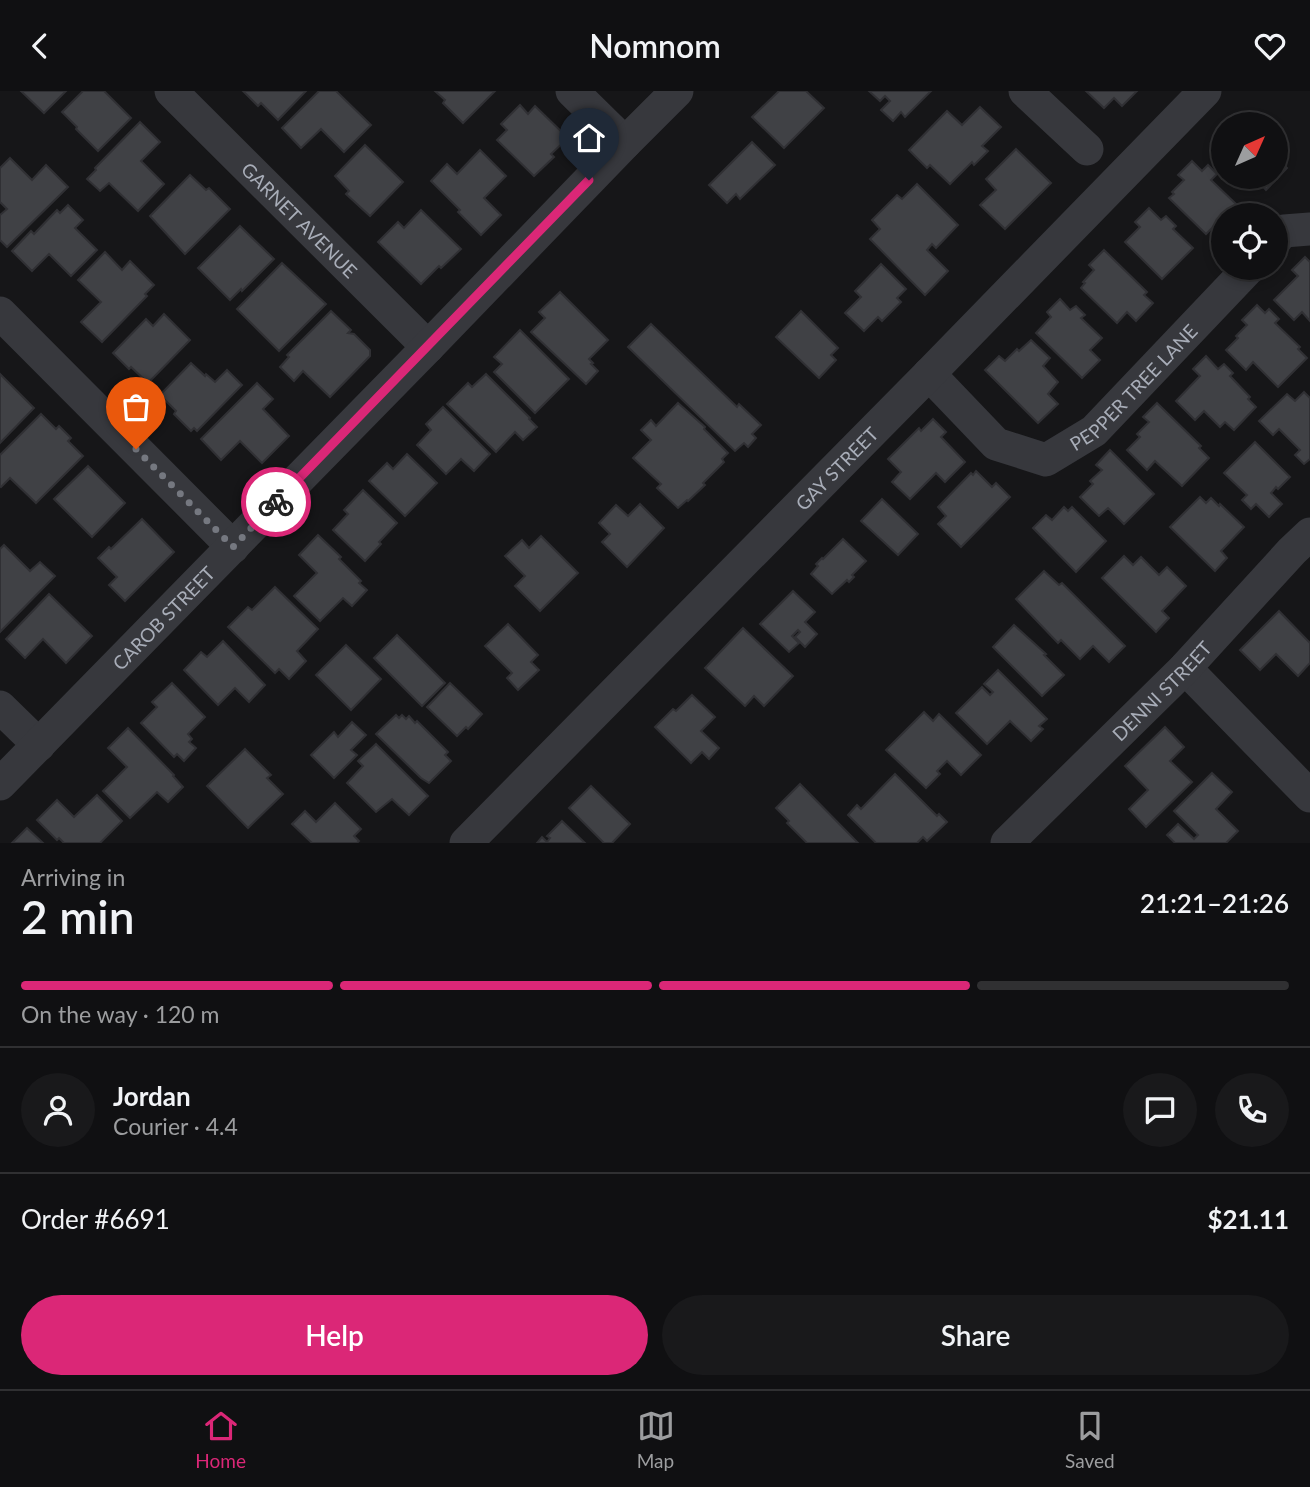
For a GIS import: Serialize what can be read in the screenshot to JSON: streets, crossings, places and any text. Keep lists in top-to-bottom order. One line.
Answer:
{"streets":{"street":["GARNET AVENUE","PEPPER TREE LANE","GAY STREET","CAROB STREET","DENNI STREET"]},"crossings":[["GARNET AVENUE","CAROB STREET"],["PEPPER TREE LANE","GAY STREET"]],"north":"top right","page":{"header":"Nomnom","heading":["2 min","Arriving in","21:21–21:26"],"panel":["Jordan","Courier · 4.4","Order #6691","$21.11"],"bar":"On the way · 120 m","buttons":["Help","Share"],"tabs":["Home","Map","Saved"]}}
